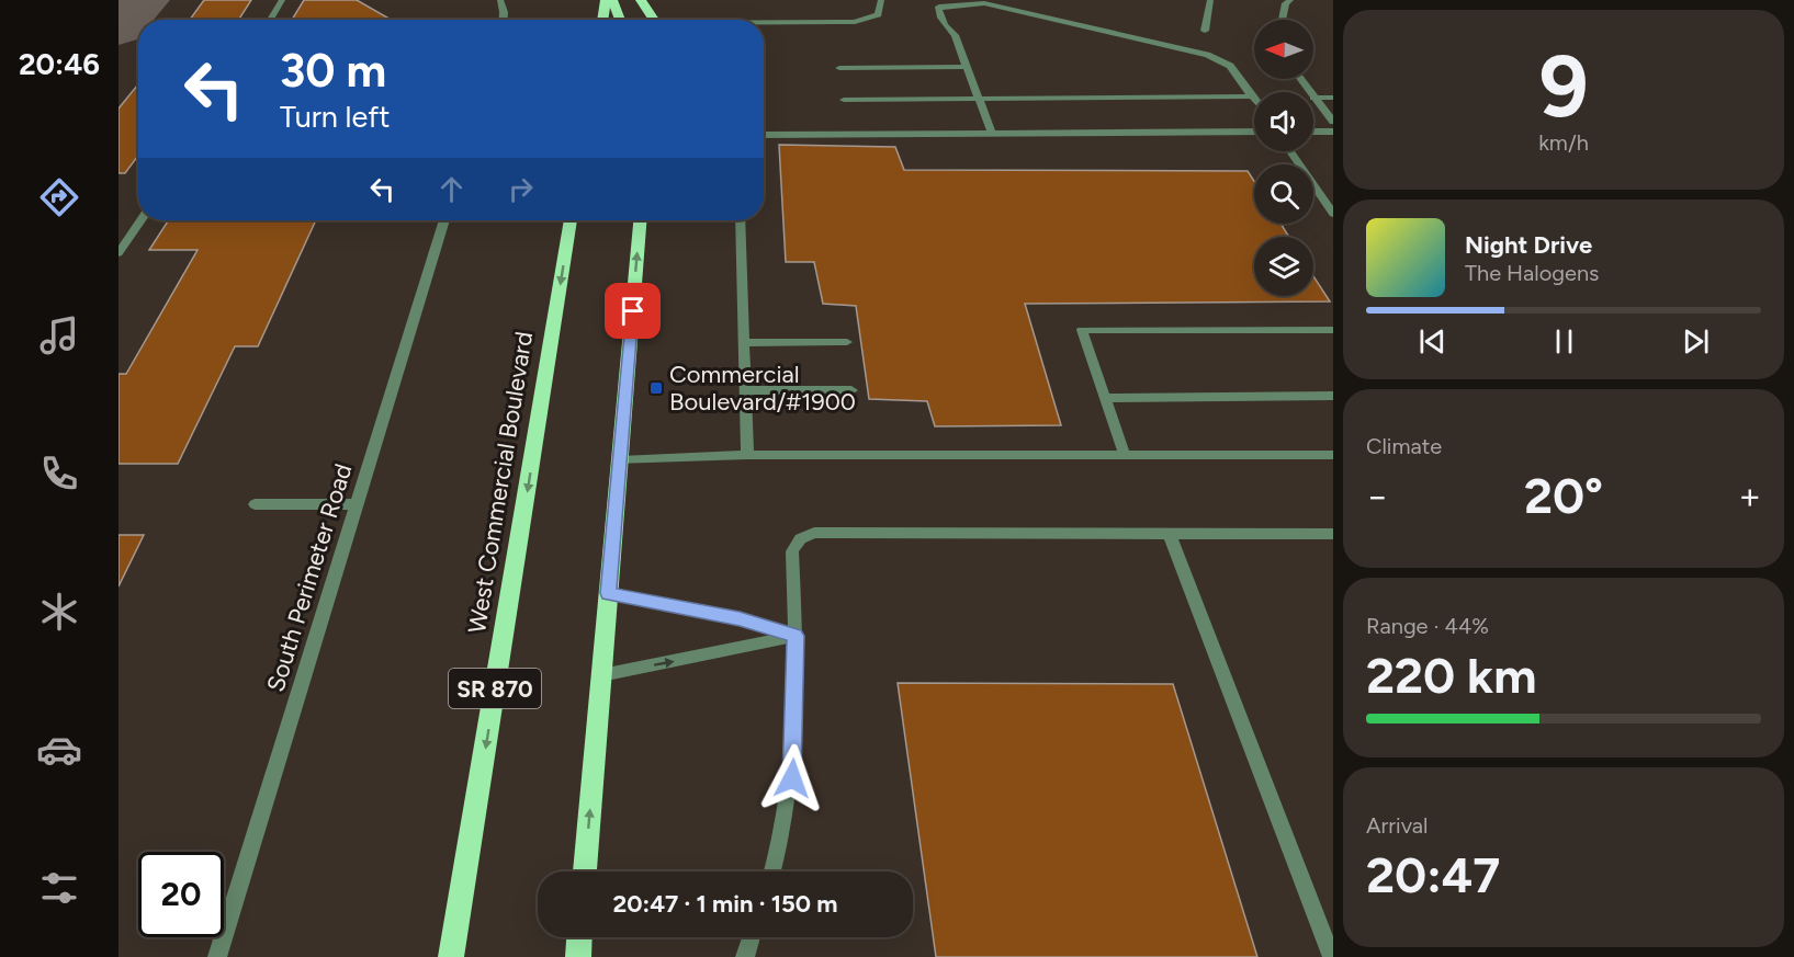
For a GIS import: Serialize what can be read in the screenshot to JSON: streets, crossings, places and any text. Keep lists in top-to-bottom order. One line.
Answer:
{"streets":{"highway":["West Commercial Boulevard","SR 870"],"street":["South Perimeter Road"]},"places":{"transit":["Commercial Boulevard/#1900"]},"north":"left","page":{"tabs":"20:46","tile":[["9","km/h"],"Climate",["Range · 44%","220 km"],["Arrival","20:47"]],"turn":["30 m","Turn left"],"song":["Night Drive","The Halogens"],"heat":["−","20°","+"],"limit":"20","trip":"20:47 · 1 min · 150 m"}}
